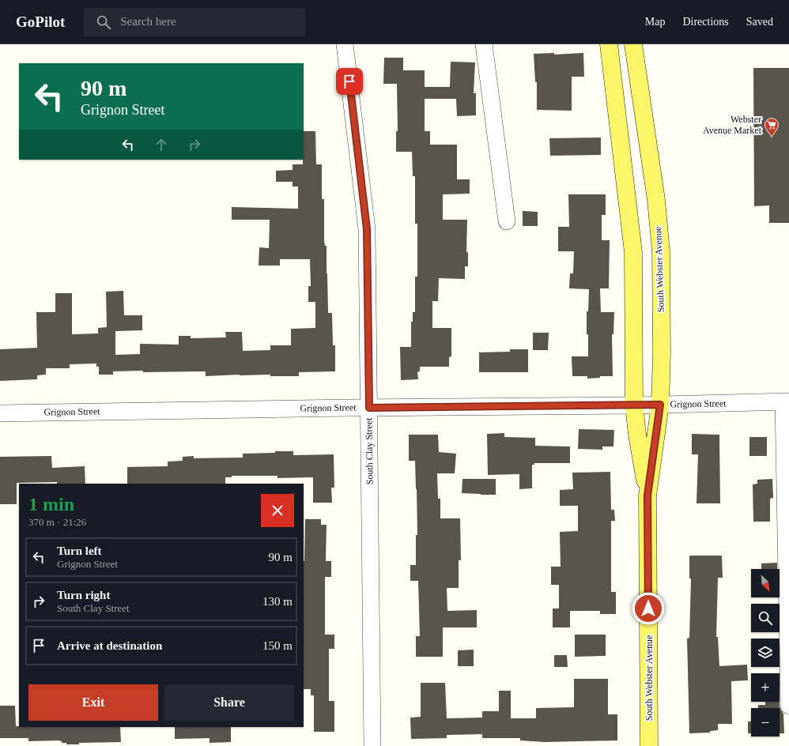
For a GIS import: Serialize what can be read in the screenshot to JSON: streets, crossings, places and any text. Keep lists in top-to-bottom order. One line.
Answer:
{"streets":{"main road":["South Webster Avenue"],"street":["Grignon Street","South Clay Street"]},"crossings":[["South Webster Avenue","Grignon Street"],["Grignon Street","South Clay Street"]],"places":{"supermarket":["Webster Avenue Market"]},"north":"bottom right","page":{"header":"GoPilot","search":"Search here","nav":["Map","Directions","Saved"],"turn":["90 m","Grignon Street"],"heading":["1 min","370 m · 21:26"],"list":[{"name":"Turn left","note":"Grignon Street","value":"90 m"},{"name":"Turn right","note":"South Clay Street","value":"130 m"},{"name":"Arrive at destination","value":"150 m"}],"map_buttons":["+","−"],"buttons":["Exit","Share"]}}
